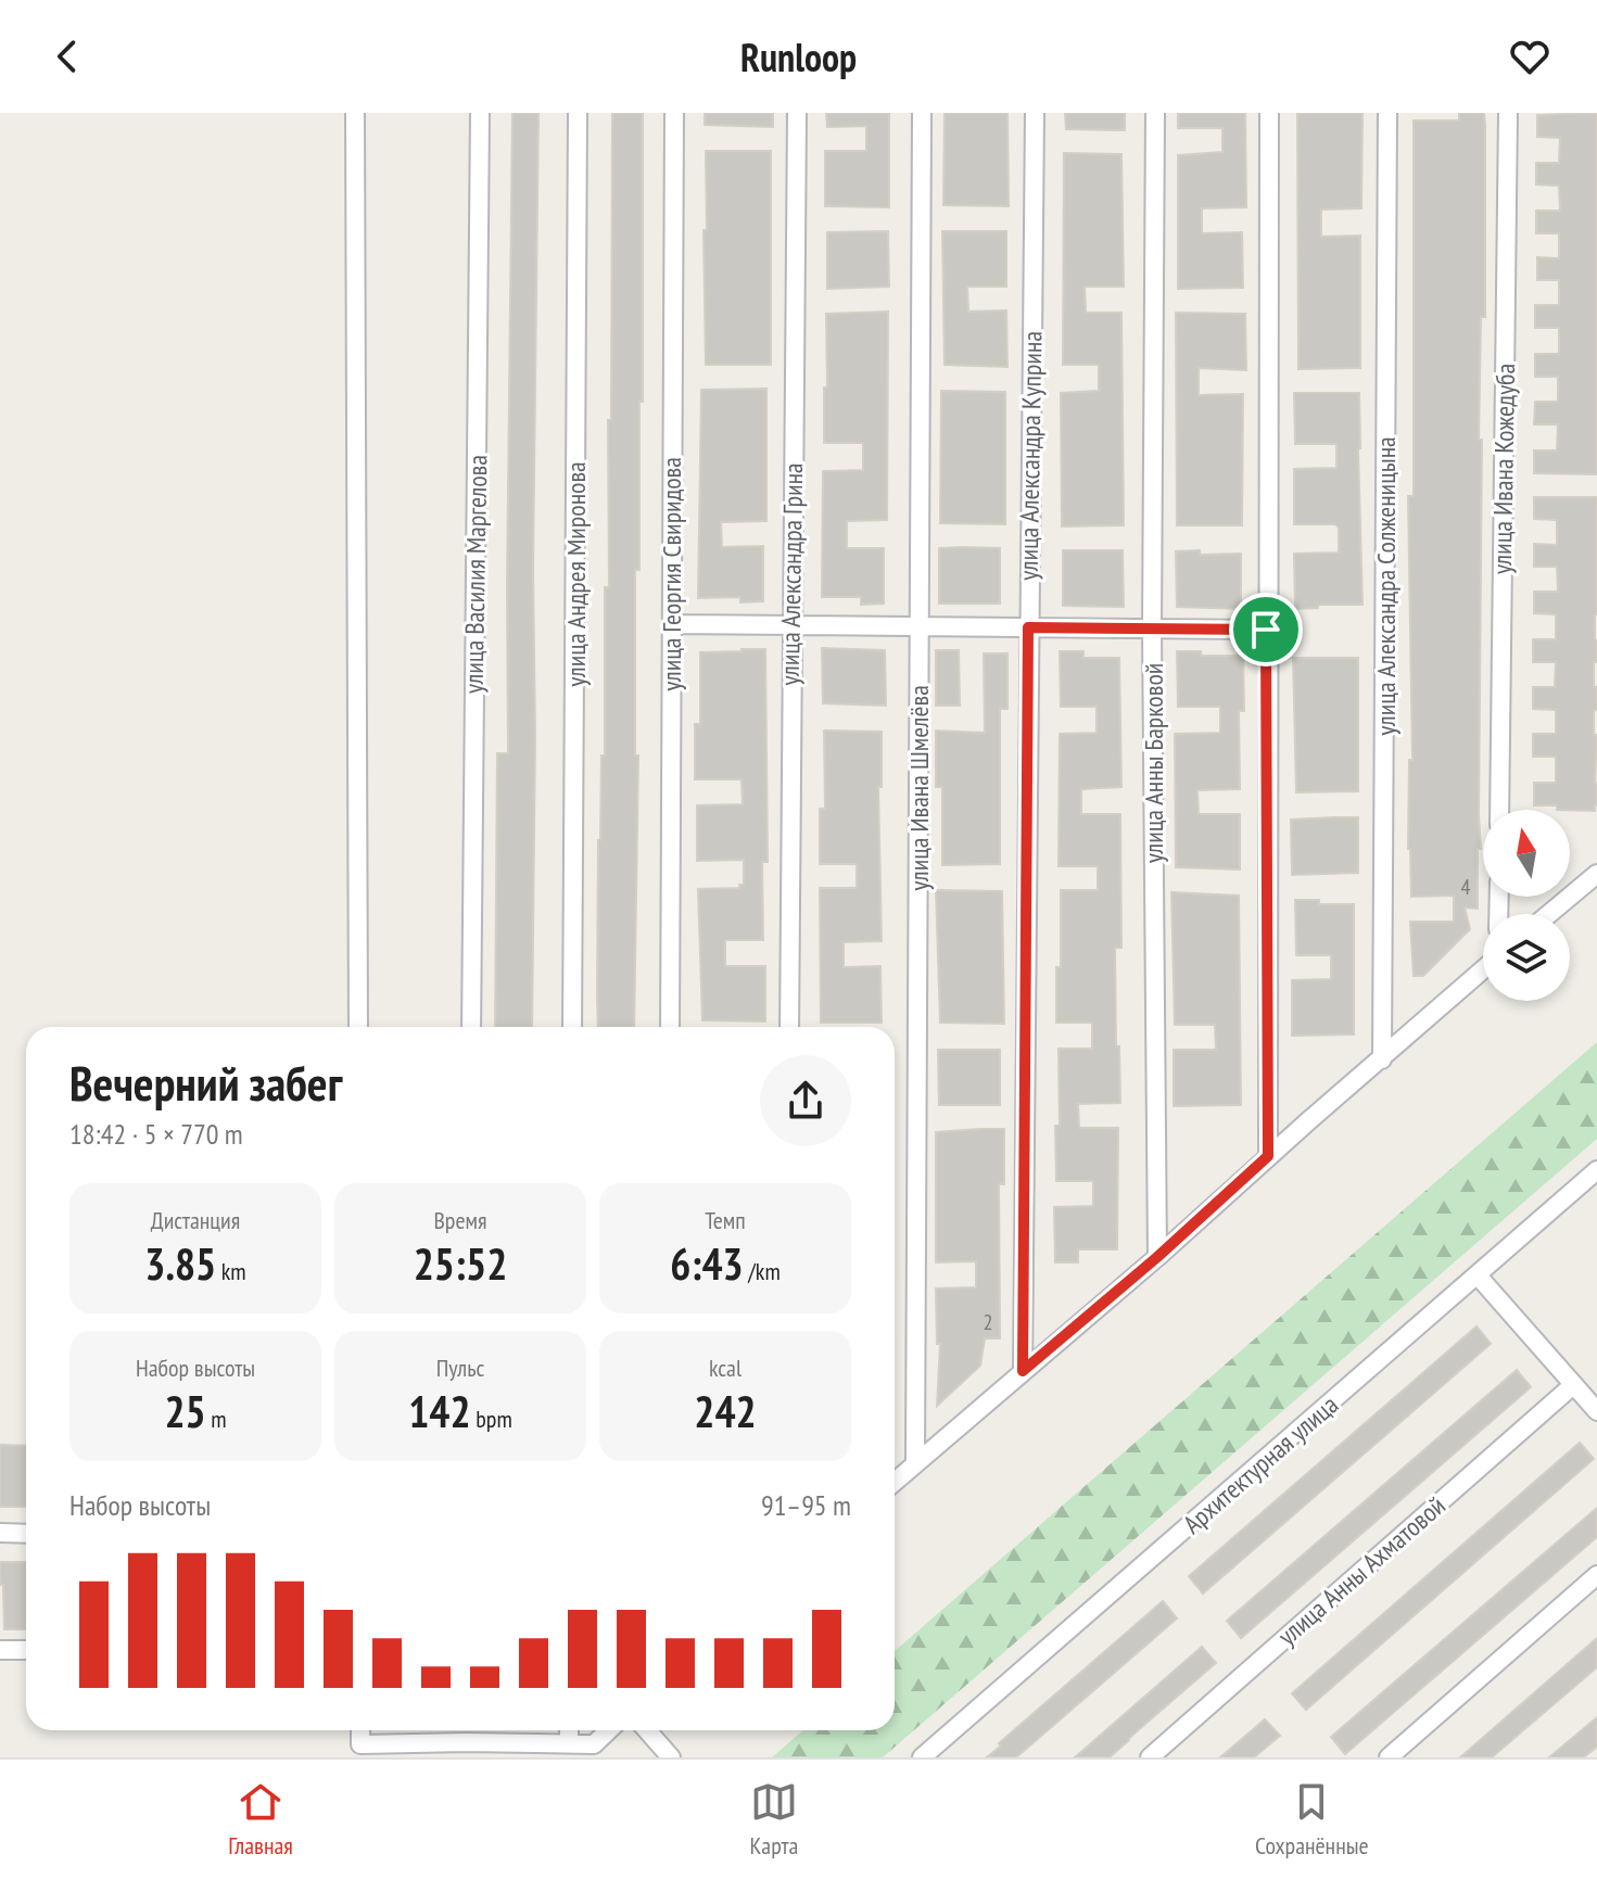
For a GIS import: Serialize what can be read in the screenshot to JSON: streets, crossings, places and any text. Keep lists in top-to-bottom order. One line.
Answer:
{"streets":{"street":["улица Александра Куприна","улица Ивана Кожедуба","улица Василия Маргелова","улица Андрея Миронова","улица Георгия Свиридова","улица Александра Грина","улица Александра Солженицына","улица Анны Барковой","улица Ивана Шмелёва","Архитектурная улица","улица Анны Ахматовой"]},"house_numbers":["4","2"],"north":"top","page":{"header":"Runloop","heading":["Вечерний забег","18:42 · 5 × 770 m"],"stats":[["Дистанция","3.85 km"],["Время","25:52"],["Темп","6:43 /km"],["Набор высоты","25 m"],["Пульс","142 bpm"],["kcal","242"]],"chart":["Набор высоты","91–95 m"],"tabs":["Главная","Карта","Сохранённые"]}}
